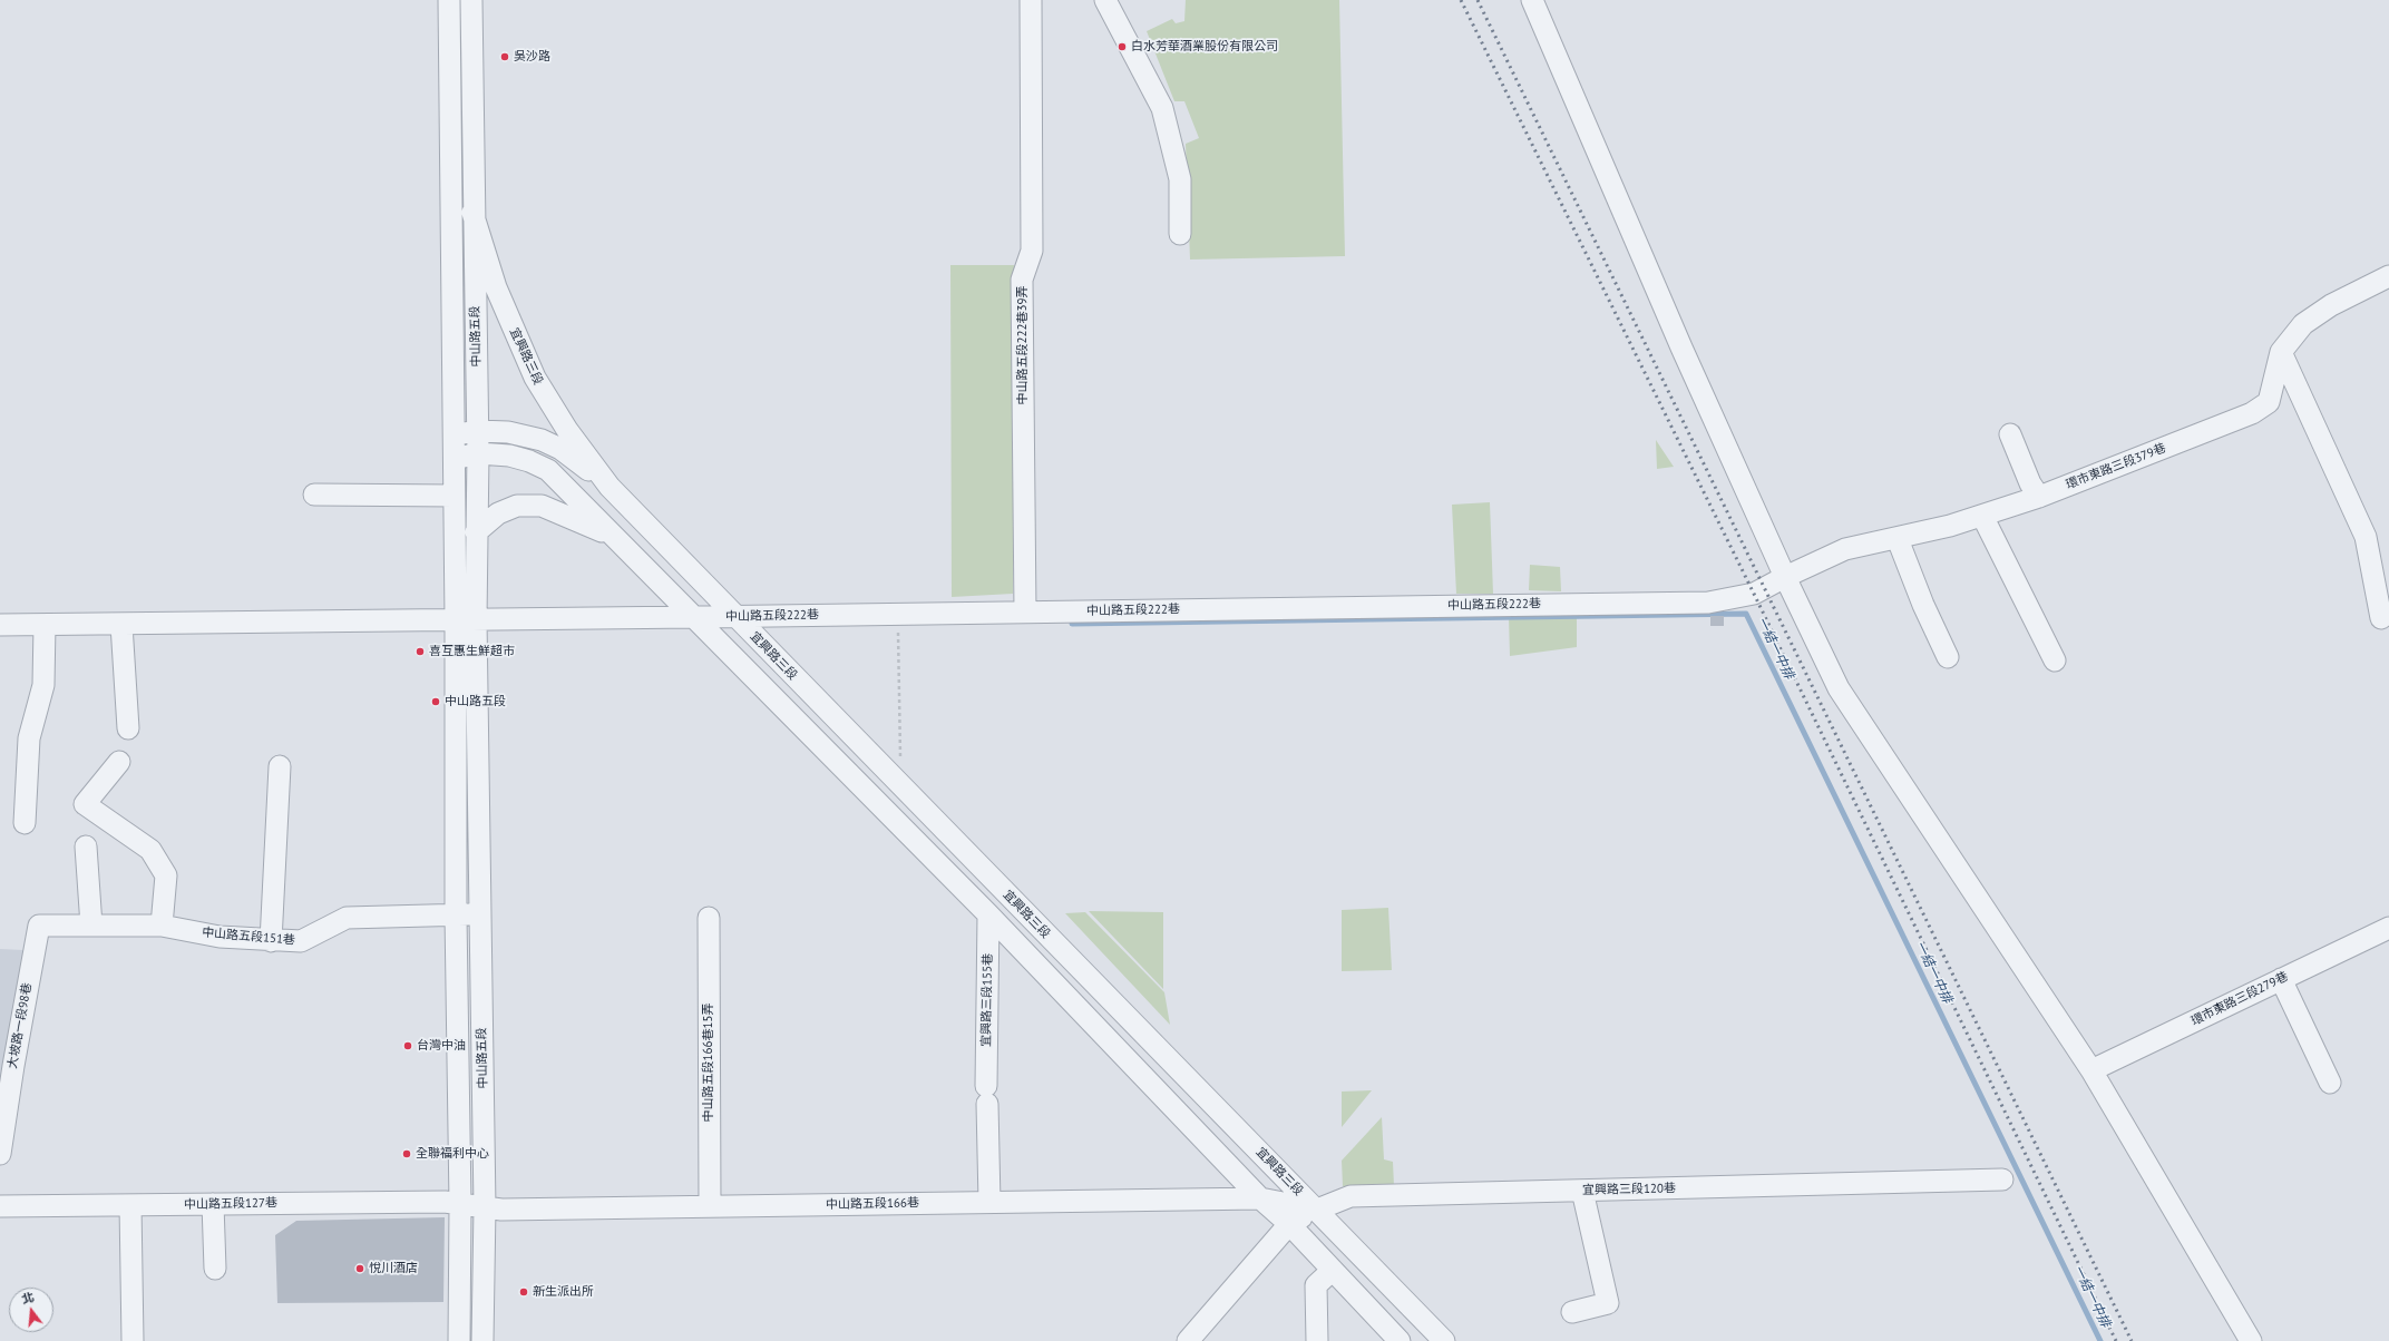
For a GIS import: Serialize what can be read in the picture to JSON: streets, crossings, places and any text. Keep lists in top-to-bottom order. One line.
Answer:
{"streets":{"street":["中山路五段","中山路五段222巷39弄","宜興路三段","環市東路三段379巷","中山路五段222巷","中山路五段151巷","環市東路三段279巷","宜興路三段155巷","大坡路一段98巷","中山路五段166巷15弄","宜興路三段120巷","中山路五段127巷","中山路五段166巷"]},"crossings":[["中山路五段","宜興路三段"],["中山路五段","中山路五段222巷"],["中山路五段","中山路五段151巷"],["中山路五段","中山路五段127巷"],["中山路五段","中山路五段166巷"],["中山路五段222巷39弄","中山路五段222巷"],["宜興路三段","中山路五段222巷"],["宜興路三段","宜興路三段120巷"],["環市東路三段379巷","中山路五段222巷"],["中山路五段151巷","大坡路一段98巷"],["宜興路三段155巷","中山路五段166巷"],["中山路五段166巷15弄","中山路五段166巷"],["中山路五段127巷","中山路五段166巷"]],"water":["一結一中排"],"places":["白水芳華酒業股份有限公司","吳沙路","喜互惠生鮮超市","中山路五段","台灣中油","全聯福利中心","悅川酒店","新生派出所"],"north":"top"}
